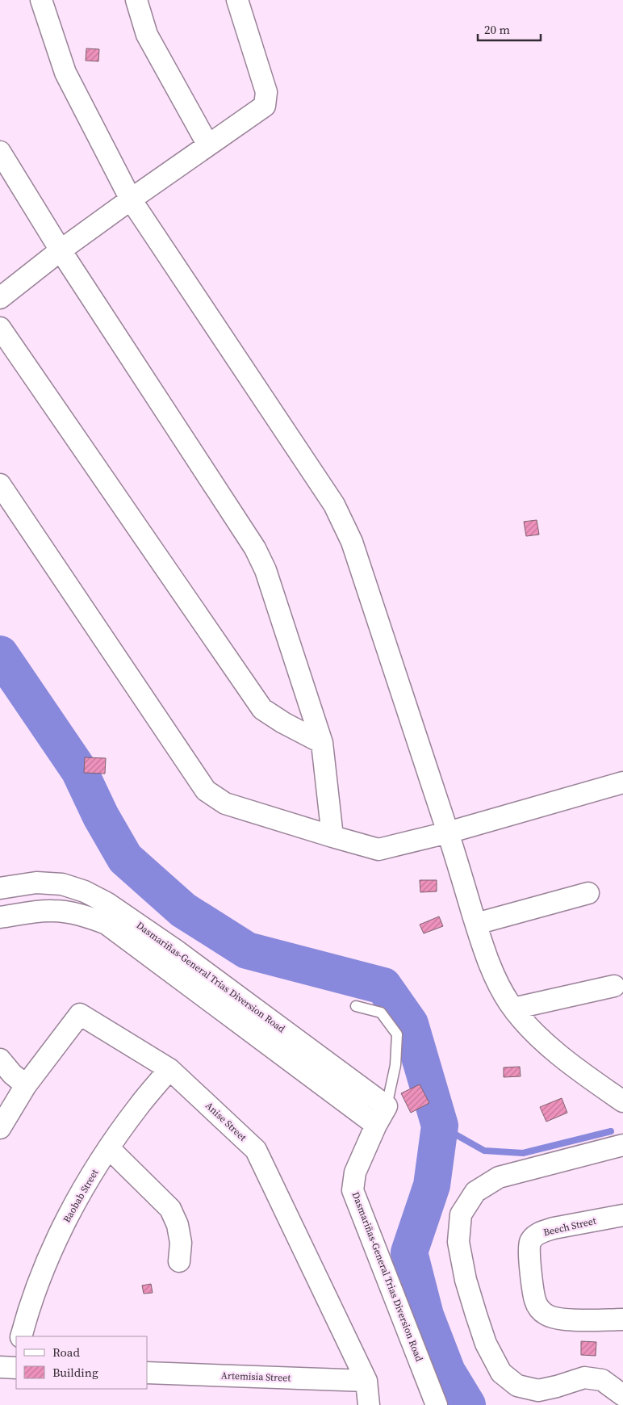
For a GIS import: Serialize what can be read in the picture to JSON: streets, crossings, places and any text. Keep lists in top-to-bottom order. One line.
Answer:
{"streets":{"street":["Dasmariñas-General Trias Diversion Road","Anise Street","Baobab Street","Beech Street","Artemisia Street"]},"crossings":[["Anise Street","Baobab Street"],["Anise Street","Artemisia Street"]],"legend":["Road","Building"],"scale_bar":"20 m"}
